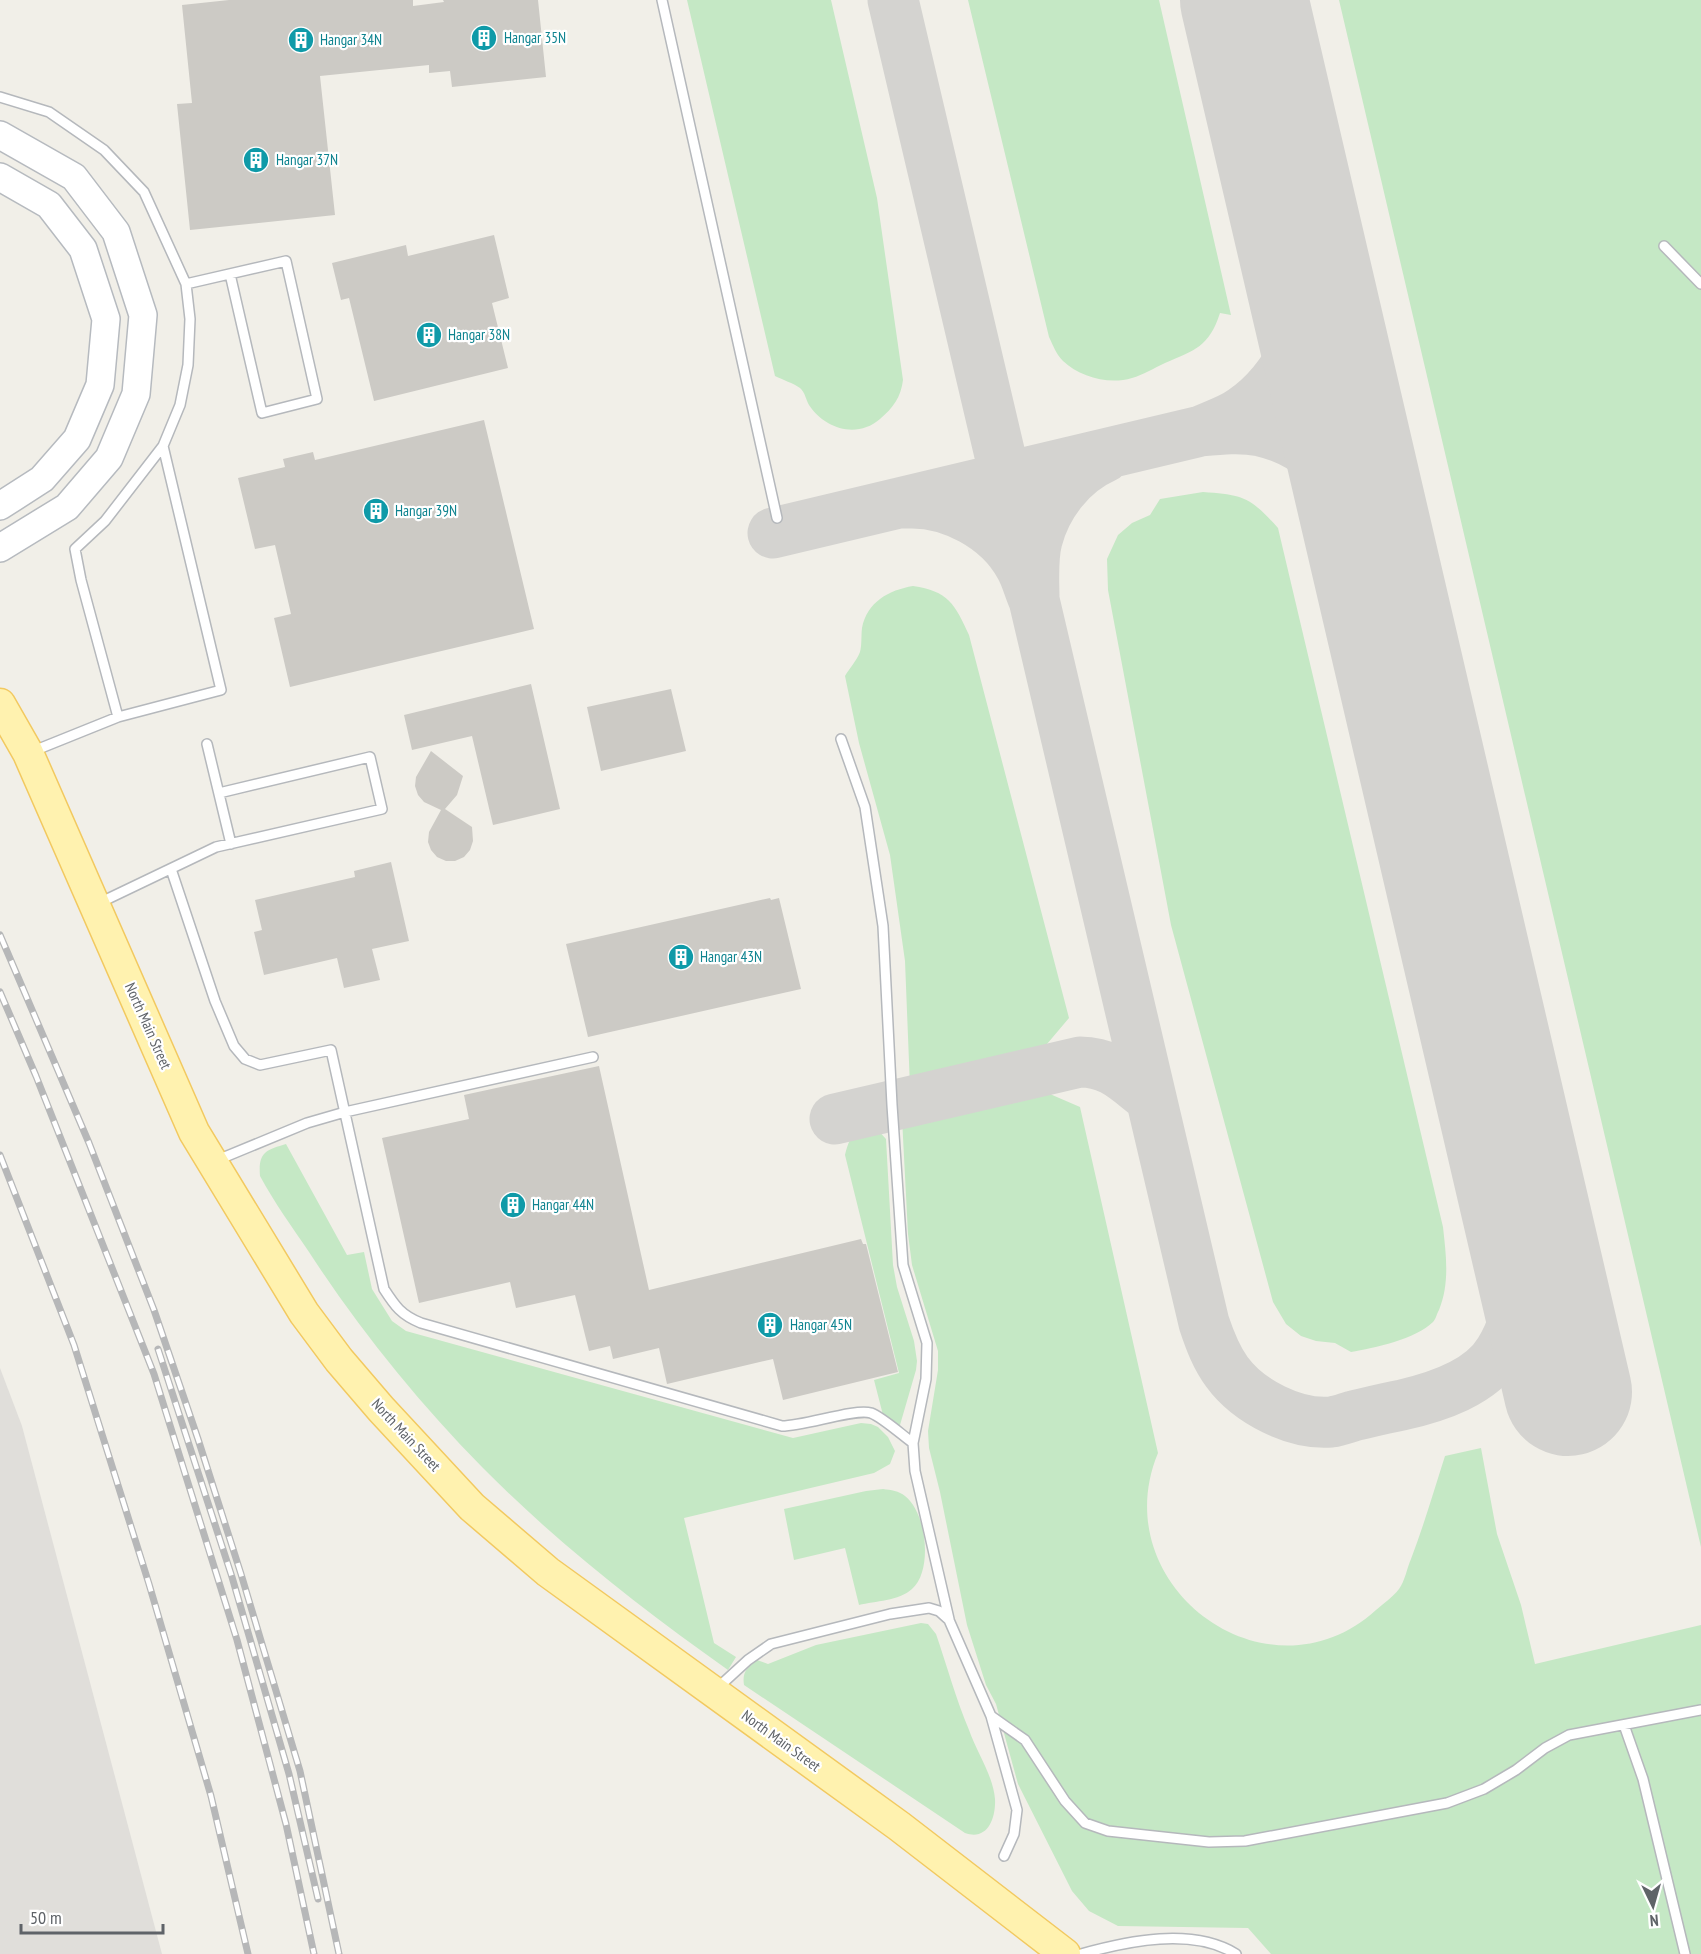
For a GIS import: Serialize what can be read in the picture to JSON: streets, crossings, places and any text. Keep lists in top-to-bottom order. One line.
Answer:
{"streets":{"main road":["North Main Street"]},"places":{"building":["Hangar 35N","Hangar 34N","Hangar 37N","Hangar 38N","Hangar 39N","Hangar 43N","Hangar 44N","Hangar 45N"]},"scale_bar":"50 m","north":"bottom"}
